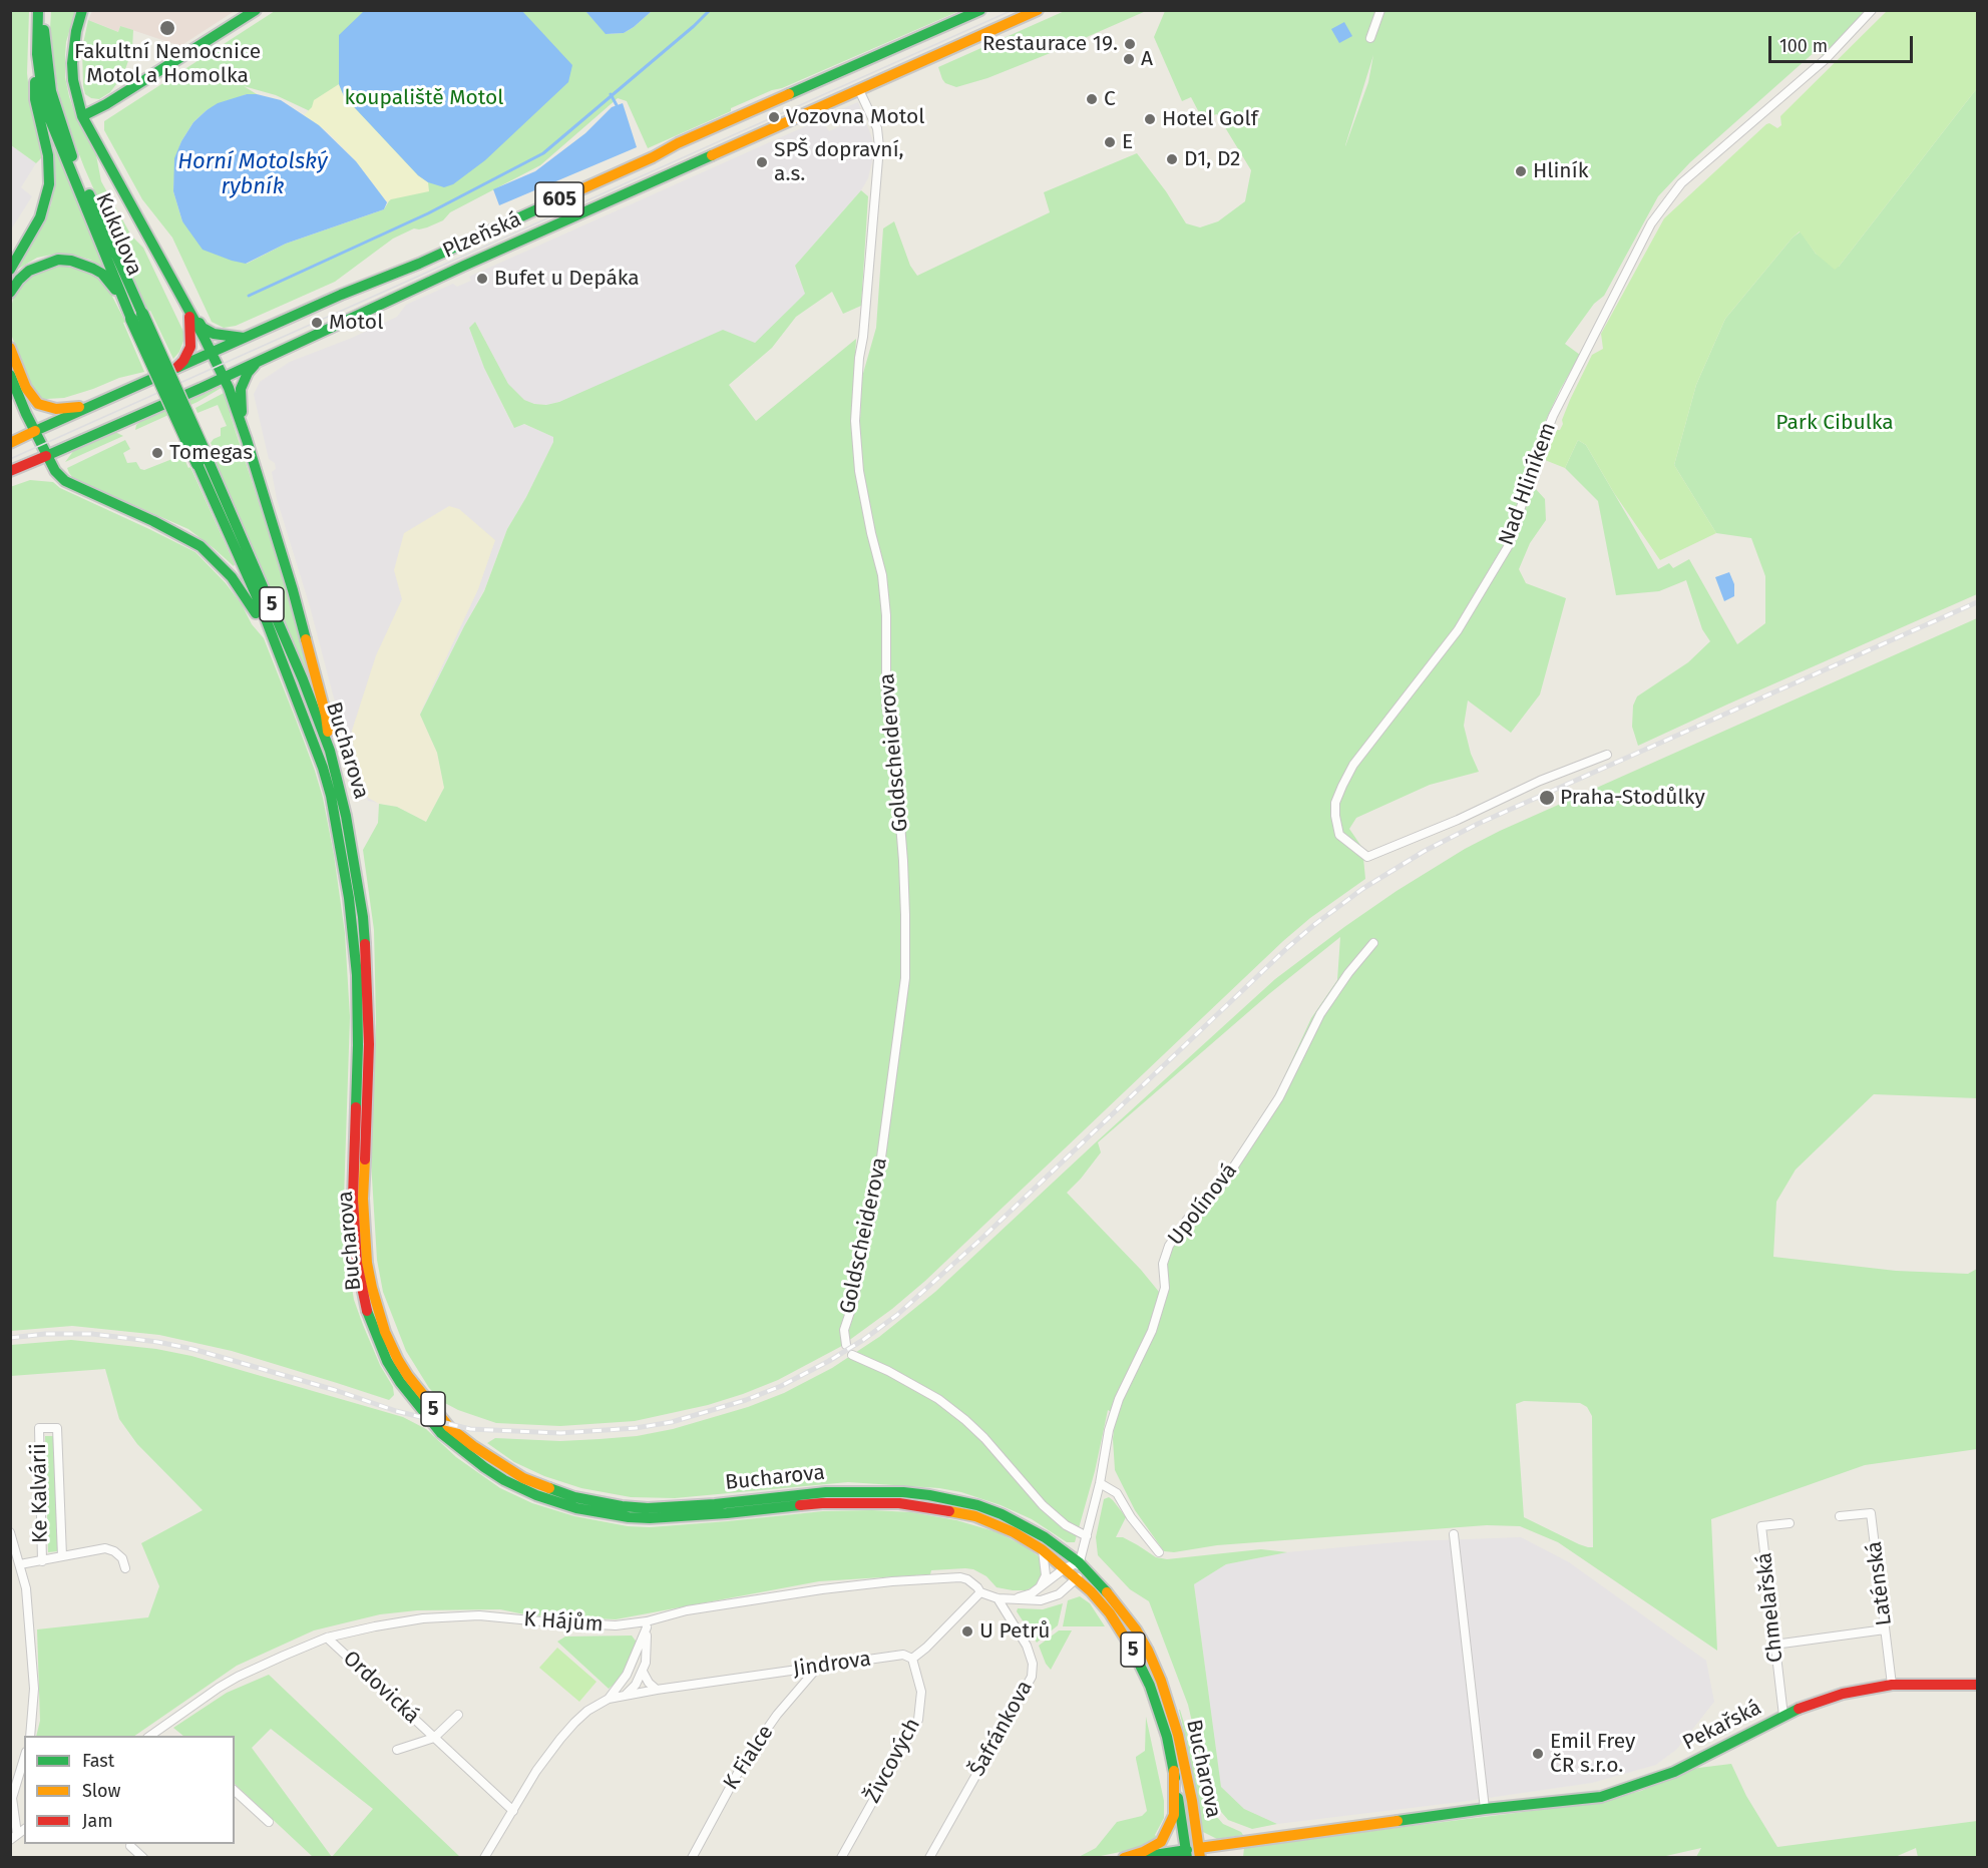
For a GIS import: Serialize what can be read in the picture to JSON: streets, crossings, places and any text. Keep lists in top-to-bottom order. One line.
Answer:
{"streets":{"main road":["605","Kukulova","Plzeňská","5","Bucharova","Pekařská"],"street":["Nad Hliníkem","Goldscheiderova","Upolínová","Ke Kalvárii","Laténská","Chmelařská","K Hájům","Jindrova","Ordovická","Šafránkova","K Fialce","Živcových"]},"crossings":[["Kukulova","Bucharova"],["Plzeňská","Goldscheiderova"],["5","Bucharova"],["Bucharova","Upolínová"],["Bucharova","K Hájům"],["Bucharova","Pekařská"],["Upolínová","K Hájům"],["Laténská","Pekařská"],["Chmelařská","Pekařská"],["K Hájům","Jindrova"],["K Hájům","Ordovická"],["K Hájům","Šafránkova"],["Jindrova","Ordovická"],["Jindrova","K Fialce"],["Jindrova","Živcových"]],"water":["Horní Motolský rybník"],"parks":["koupaliště Motol","Park Cibulka"],"places":["Fakultní Nemocnice Motol a Homolka","Restaurace 19.","A","C","Vozovna Motol","Hotel Golf","E","D1, D2","SPŠ dopravní, a.s.","Hliník","Bufet u Depáka","Motol","Tomegas","Praha-Stodůlky","U Petrů","Emil Frey ČR s.r.o."],"legend":["Fast","Slow","Jam"],"scale_bar":"100 m"}
